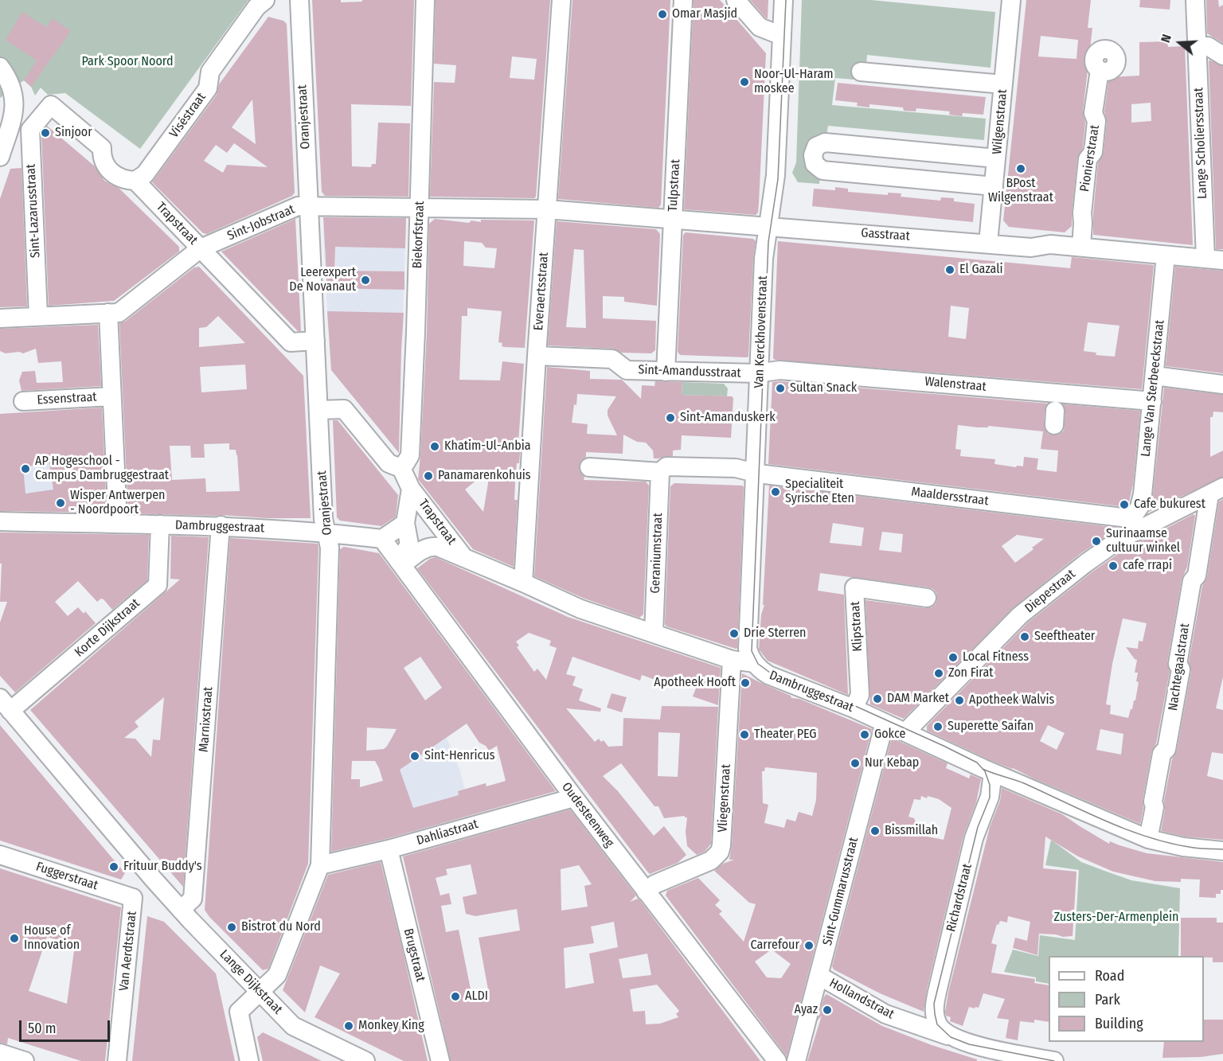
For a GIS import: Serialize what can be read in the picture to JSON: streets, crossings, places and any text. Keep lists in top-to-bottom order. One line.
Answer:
{"streets":{"street":["Viséstraat","Oranjestraat","Wilgenstraat","Lange Scholiersstraat","Pionierstraat","Tulpstraat","Sint-Lazarusstraat","Sint-Jobstraat","Trapstraat","Biekorfstraat","Gasstraat","Everaertsstraat","Van Kerckhovenstraat","Sint-Amandusstraat","Walenstraat","Lange Van Sterbeeckstraat","Essenstraat","Maaldersstraat","Dambruggestraat","Geraniumstraat","Diepestraat","Klipstraat","Korte Dijkstraat","Nachtegaalstraat","Marnixstraat","Vliegenstraat","Oudesteenweg","Dahliastraat","Fuggerstraat","Sint-Gummarusstraat","Richardstraat","Van Aerdtstraat","Brugstraat","Lange Dijkstraat","Hollandstraat"]},"crossings":[["Viséstraat","Trapstraat"],["Oranjestraat","Sint-Jobstraat"],["Oranjestraat","Trapstraat"],["Oranjestraat","Dambruggestraat"],["Oranjestraat","Dahliastraat"],["Oranjestraat","Lange Dijkstraat"],["Wilgenstraat","Gasstraat"],["Lange Scholiersstraat","Gasstraat"],["Pionierstraat","Gasstraat"],["Tulpstraat","Gasstraat"],["Tulpstraat","Sint-Amandusstraat"],["Sint-Lazarusstraat","Sint-Jobstraat"],["Sint-Lazarusstraat","Trapstraat"],["Sint-Jobstraat","Trapstraat"],["Sint-Jobstraat","Biekorfstraat"],["Sint-Jobstraat","Gasstraat"],["Sint-Jobstraat","Everaertsstraat"],["Sint-Jobstraat","Essenstraat"],["Trapstraat","Biekorfstraat"],["Trapstraat","Dambruggestraat"],["Gasstraat","Everaertsstraat"],["Gasstraat","Van Kerckhovenstraat"],["Gasstraat","Lange Van Sterbeeckstraat"],["Everaertsstraat","Sint-Amandusstraat"],["Everaertsstraat","Dambruggestraat"],["Van Kerckhovenstraat","Sint-Amandusstraat"],["Van Kerckhovenstraat","Walenstraat"],["Van Kerckhovenstraat","Maaldersstraat"],["Van Kerckhovenstraat","Dambruggestraat"],["Sint-Amandusstraat","Walenstraat"],["Walenstraat","Lange Van Sterbeeckstraat"],["Lange Van Sterbeeckstraat","Maaldersstraat"],["Lange Van Sterbeeckstraat","Diepestraat"],["Essenstraat","Dambruggestraat"],["Maaldersstraat","Geraniumstraat"],["Maaldersstraat","Diepestraat"],["Dambruggestraat","Geraniumstraat"],["Dambruggestraat","Diepestraat"],["Dambruggestraat","Klipstraat"],["Dambruggestraat","Korte Dijkstraat"],["Dambruggestraat","Nachtegaalstraat"],["Dambruggestraat","Marnixstraat"],["Dambruggestraat","Vliegenstraat"],["Dambruggestraat","Oudesteenweg"],["Dambruggestraat","Sint-Gummarusstraat"],["Dambruggestraat","Richardstraat"],["Diepestraat","Nachtegaalstraat"],["Korte Dijkstraat","Lange Dijkstraat"],["Marnixstraat","Lange Dijkstraat"],["Vliegenstraat","Oudesteenweg"],["Oudesteenweg","Dahliastraat"],["Dahliastraat","Brugstraat"],["Fuggerstraat","Van Aerdtstraat"],["Sint-Gummarusstraat","Hollandstraat"],["Richardstraat","Hollandstraat"]],"parks":["Park Spoor Noord","Zusters-Der-Armenplein"],"places":["Omar Masjid","Noor-Ul-Haram moskee","Sinjoor","BPost Wilgenstraat","El Gazali","Leerexpert De Novanaut","Sultan Snack","Sint-Amanduskerk","Khatim-Ul-Anbia","AP Hogeschool - Campus Dambruggestraat","Panamarenkohuis","Specialiteit Syrische Eten","Wisper Antwerpen - Noordpoort","Cafe bukurest","Surinaamse cultuur winkel","cafe rrapi","Drie Sterren","Seeftheater","Local Fitness","Zon Firat","Apotheek Hooft","DAM Market","Apotheek Walvis","Superette Saifan","Theater PEG","Gokce","Sint-Henricus","Nur Kebap","Bissmillah","Frituur Buddy's","Bistrot du Nord","House of Innovation","Carrefour","ALDI","Ayaz","Monkey King"],"legend":["Road","Park","Building"],"scale_bar":"50 m","north":"left"}
